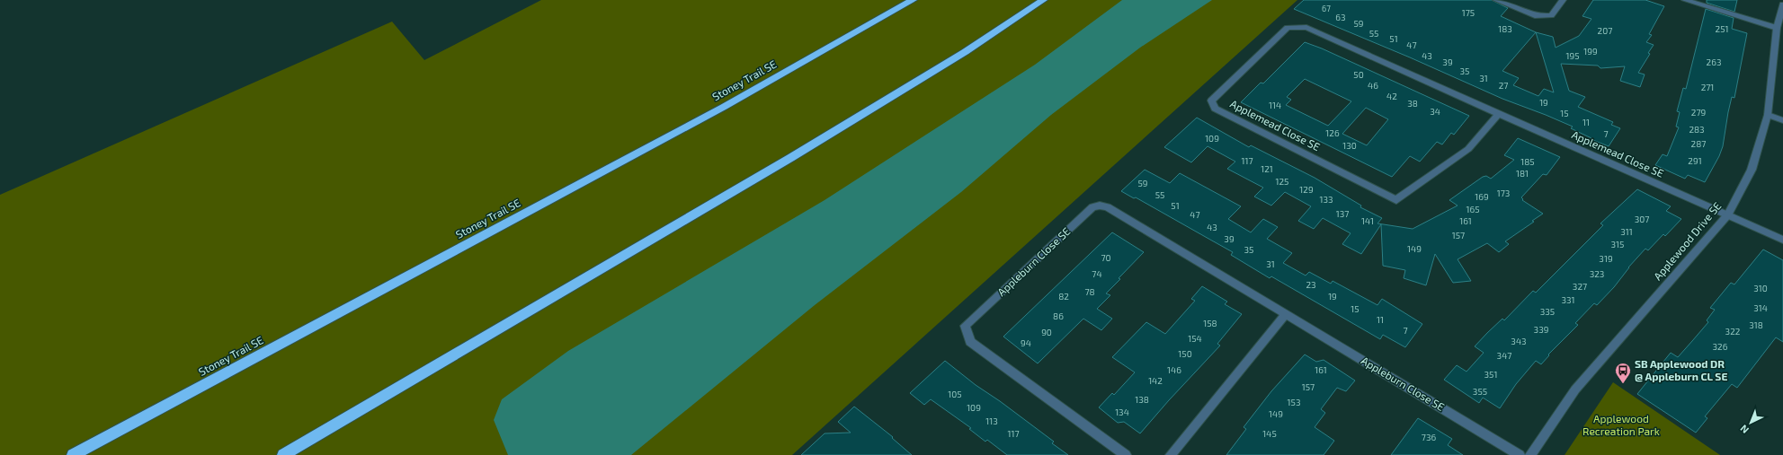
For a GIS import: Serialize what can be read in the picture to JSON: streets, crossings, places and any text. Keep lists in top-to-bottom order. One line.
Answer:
{"streets":{"highway":["Stoney Trail SE"],"street":["Applemead Close SE","Applewood Drive SE","Appleburn Close SE"]},"crossings":[["Applemead Close SE","Applewood Drive SE"]],"parks":["Applewood Recreation Park"],"places":{"bus stop":["SB Applewood DR @ Appleburn CL SE"]},"house_numbers":["67","175","63","59","183","251","207","55","51","47","199","43","195","39","263","35","50","31","46","27","271","42","19","38","114","34","279","15","11","283","126","7","109","287","130","117","291","185","121","181","125","59","129","173","55","169","133","51","165","137","47","307","141","161","43","311","157","39","315","149","35","70","319","31","74","323","23","327","310","78","82","19","331","314","15","335","86","11","158","318","339","7","322","90","154","343","94","326","150","347","146","161","351","142","157","355","105","138","153","109","134","149","113","117","145","736"],"north":"bottom left"}
